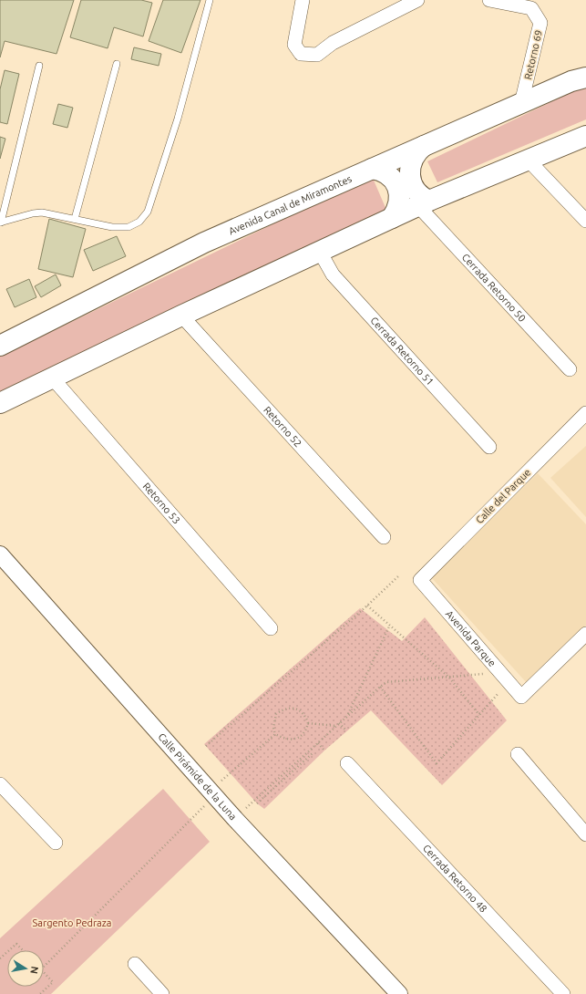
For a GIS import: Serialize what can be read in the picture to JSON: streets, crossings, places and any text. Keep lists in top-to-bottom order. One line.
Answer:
{"streets":{"main road":["Avenida Canal de Miramontes"],"street":["Retorno 69","Cerrada Retorno 50","Cerrada Retorno 51","Retorno 52","Calle del Parque","Retorno 53","Avenida Parque","Calle Pirámide de la Luna","Cerrada Retorno 48"]},"crossings":[["Retorno 69","Avenida Canal de Miramontes"],["Calle del Parque","Avenida Parque"]],"parks":["Sargento Pedraza"],"north":"right"}
